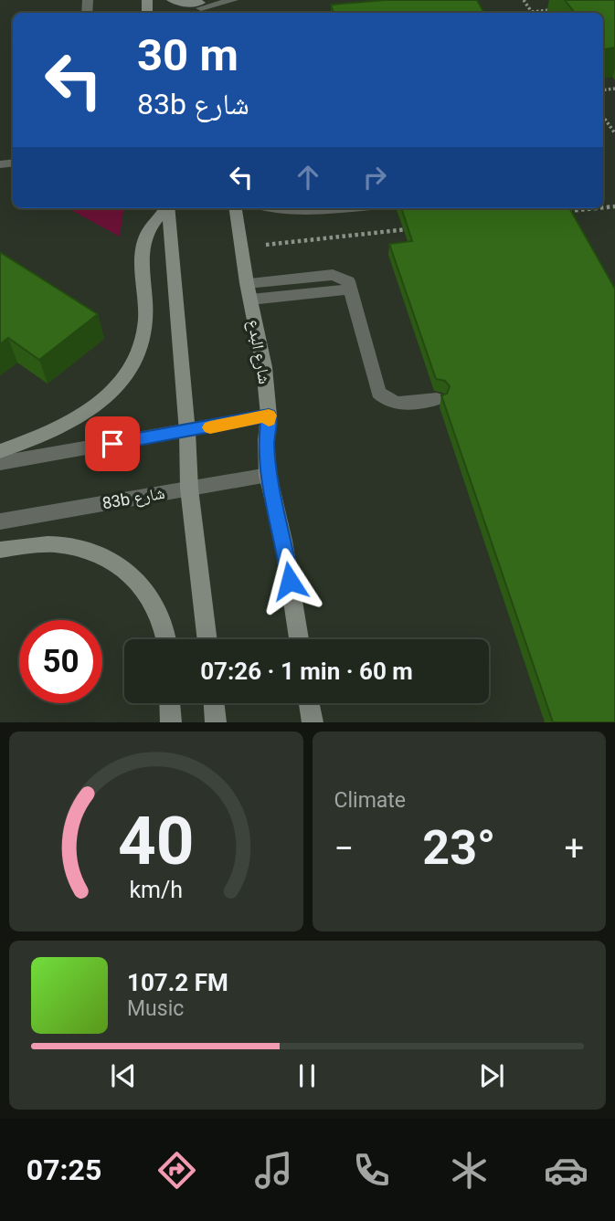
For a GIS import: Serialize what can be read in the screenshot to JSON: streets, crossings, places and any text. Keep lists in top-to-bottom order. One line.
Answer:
{"streets":{"main road":["شارع البدع"],"street":["83b شارع"]},"crossings":[["شارع البدع","83b شارع"]],"page":{"turn":["30 m","83b شارع"],"limit":"50","trip":"07:26 · 1 min · 60 m","tile":"Climate","heat":["−","23°","+"],"song":["107.2 FM","Music"],"tabs":"07:25","gauge":["40","km/h"]}}
